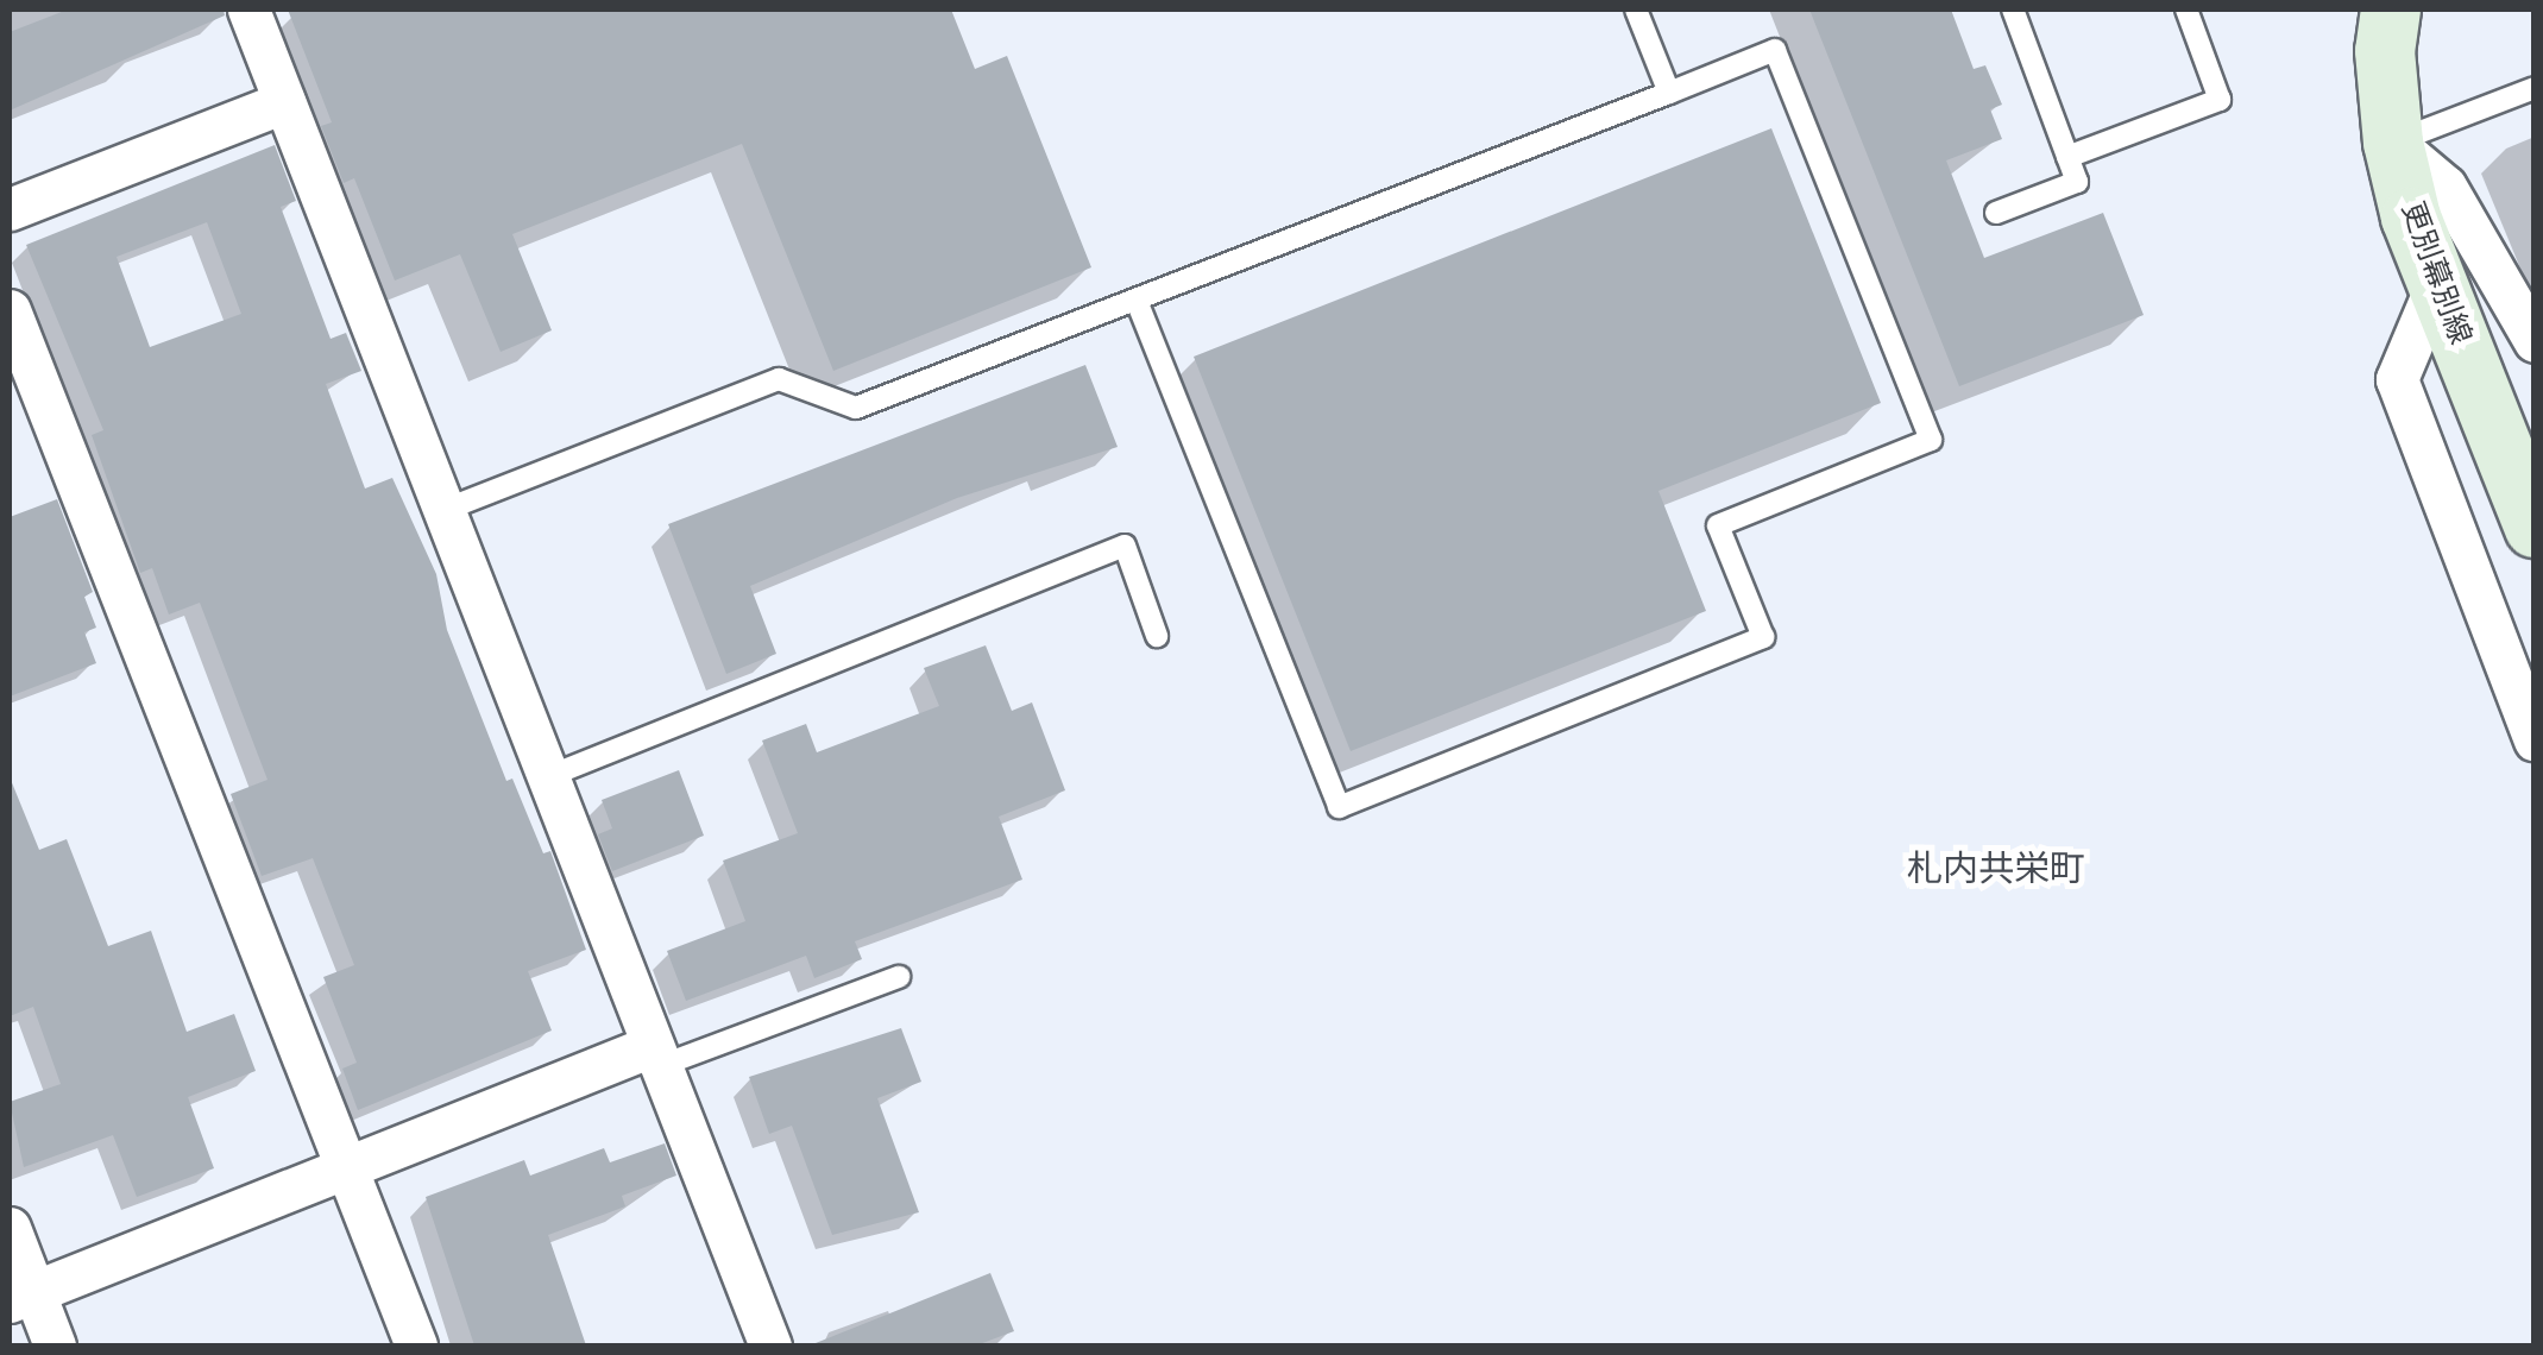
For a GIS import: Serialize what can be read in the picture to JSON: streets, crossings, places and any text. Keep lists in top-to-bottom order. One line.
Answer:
{"streets":{"main road":["更別幕別線"]},"districts":["札内共栄町"]}
